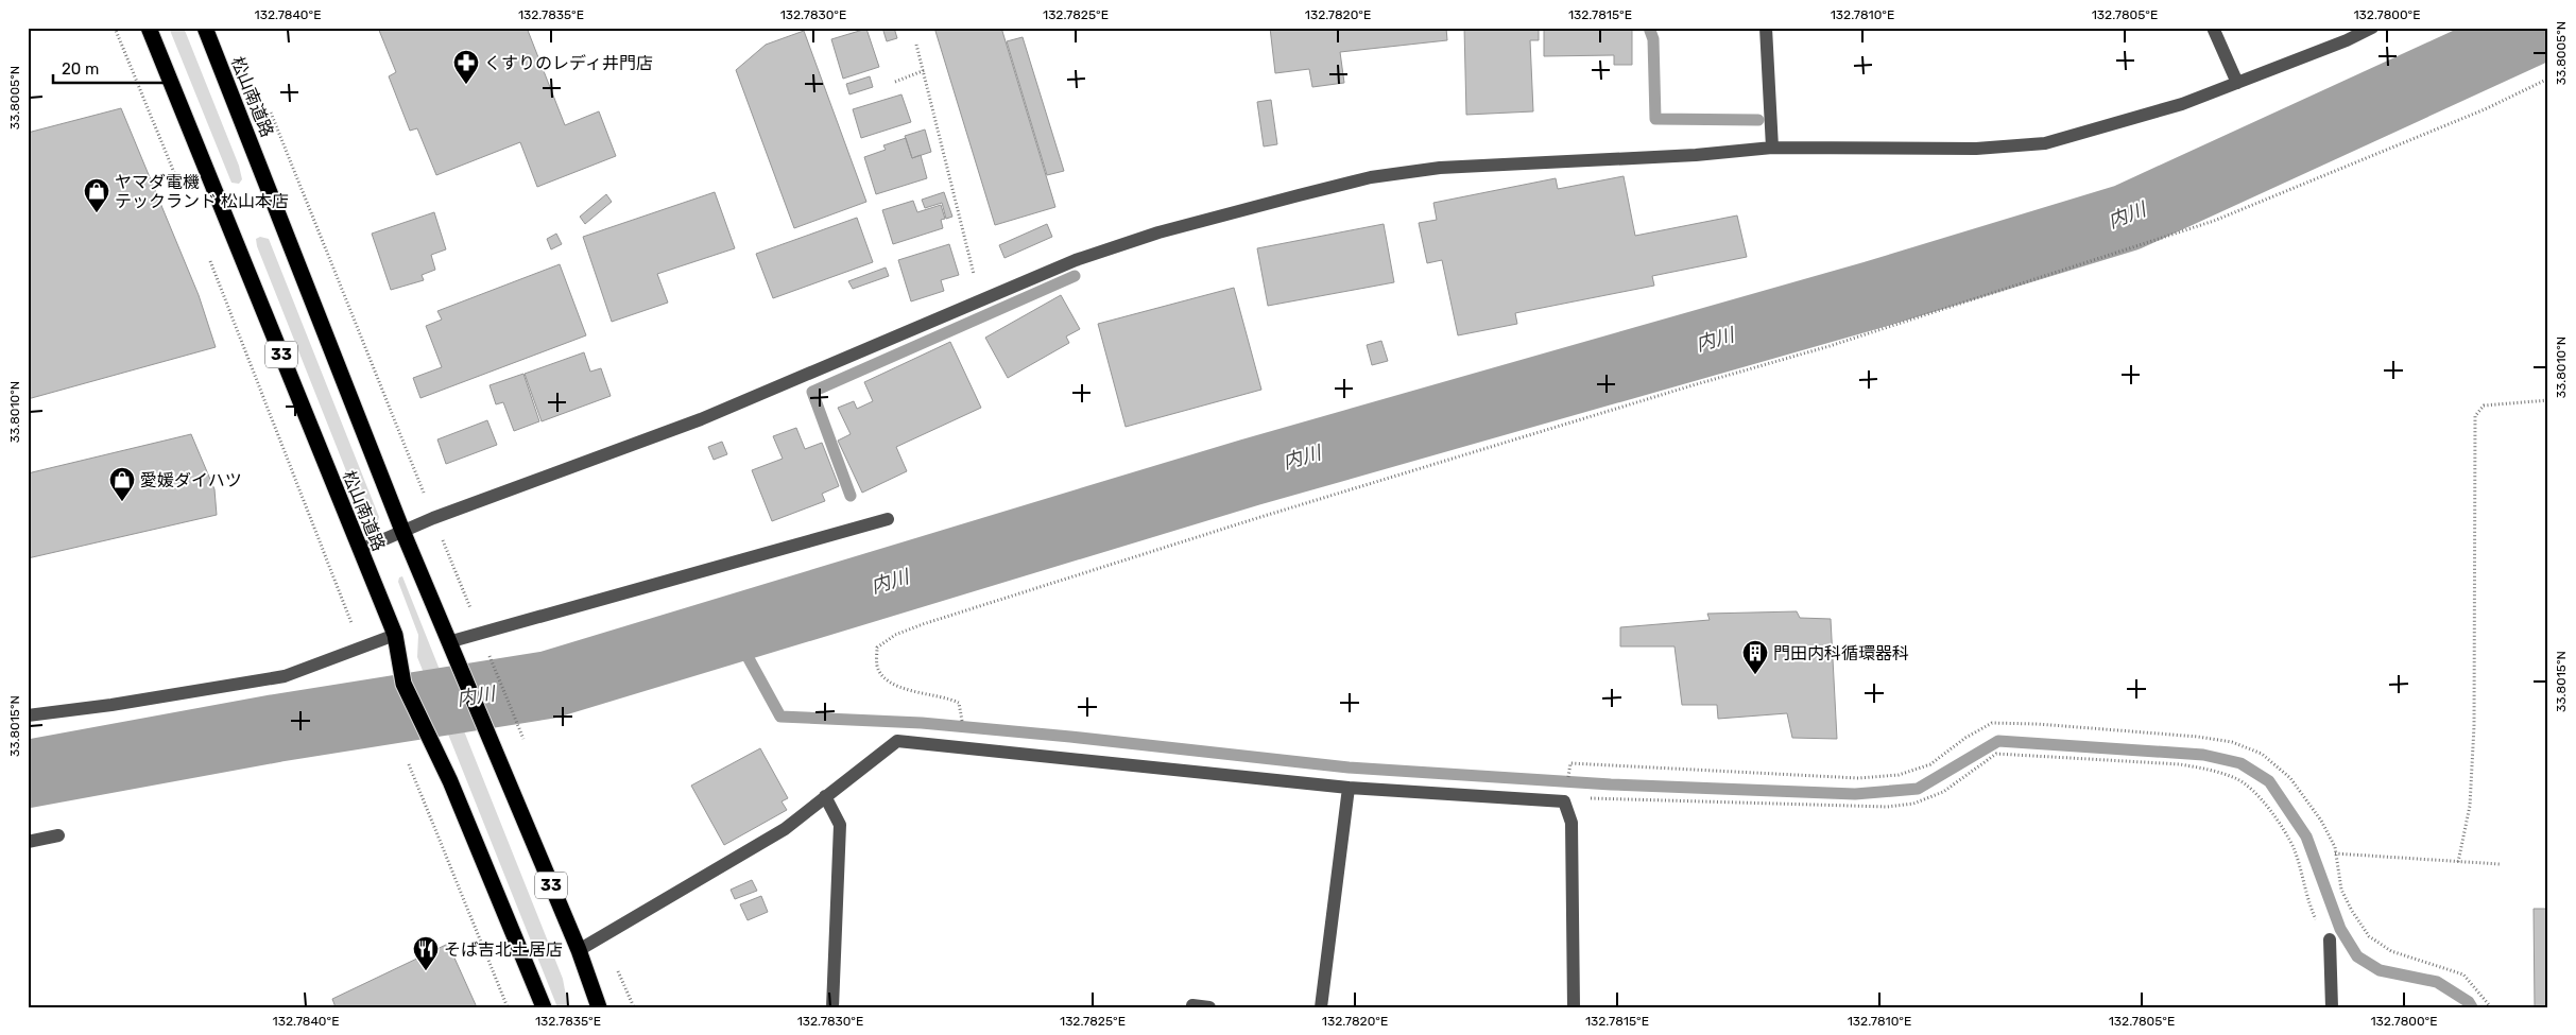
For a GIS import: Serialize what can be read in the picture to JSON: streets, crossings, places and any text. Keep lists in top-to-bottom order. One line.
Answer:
{"streets":{"highway":["松山南道路","33"]},"water":["内川"],"places":{"pharmacy":["くすりのレディ井門店"],"shop":["ヤマダ電機 テックランド 松山本店","愛媛ダイハツ"],"building":["門田内科循環器科"],"restaurant":["そば吉北土居店"]},"scale_bar":"20 m","coordinates":["132.7840°E","132.7835°E","132.7830°E","132.7825°E","132.7820°E","132.7815°E","132.7810°E","132.7805°E","132.7800°E","33.8005°N","33.8010°N","33.8015°N"]}
